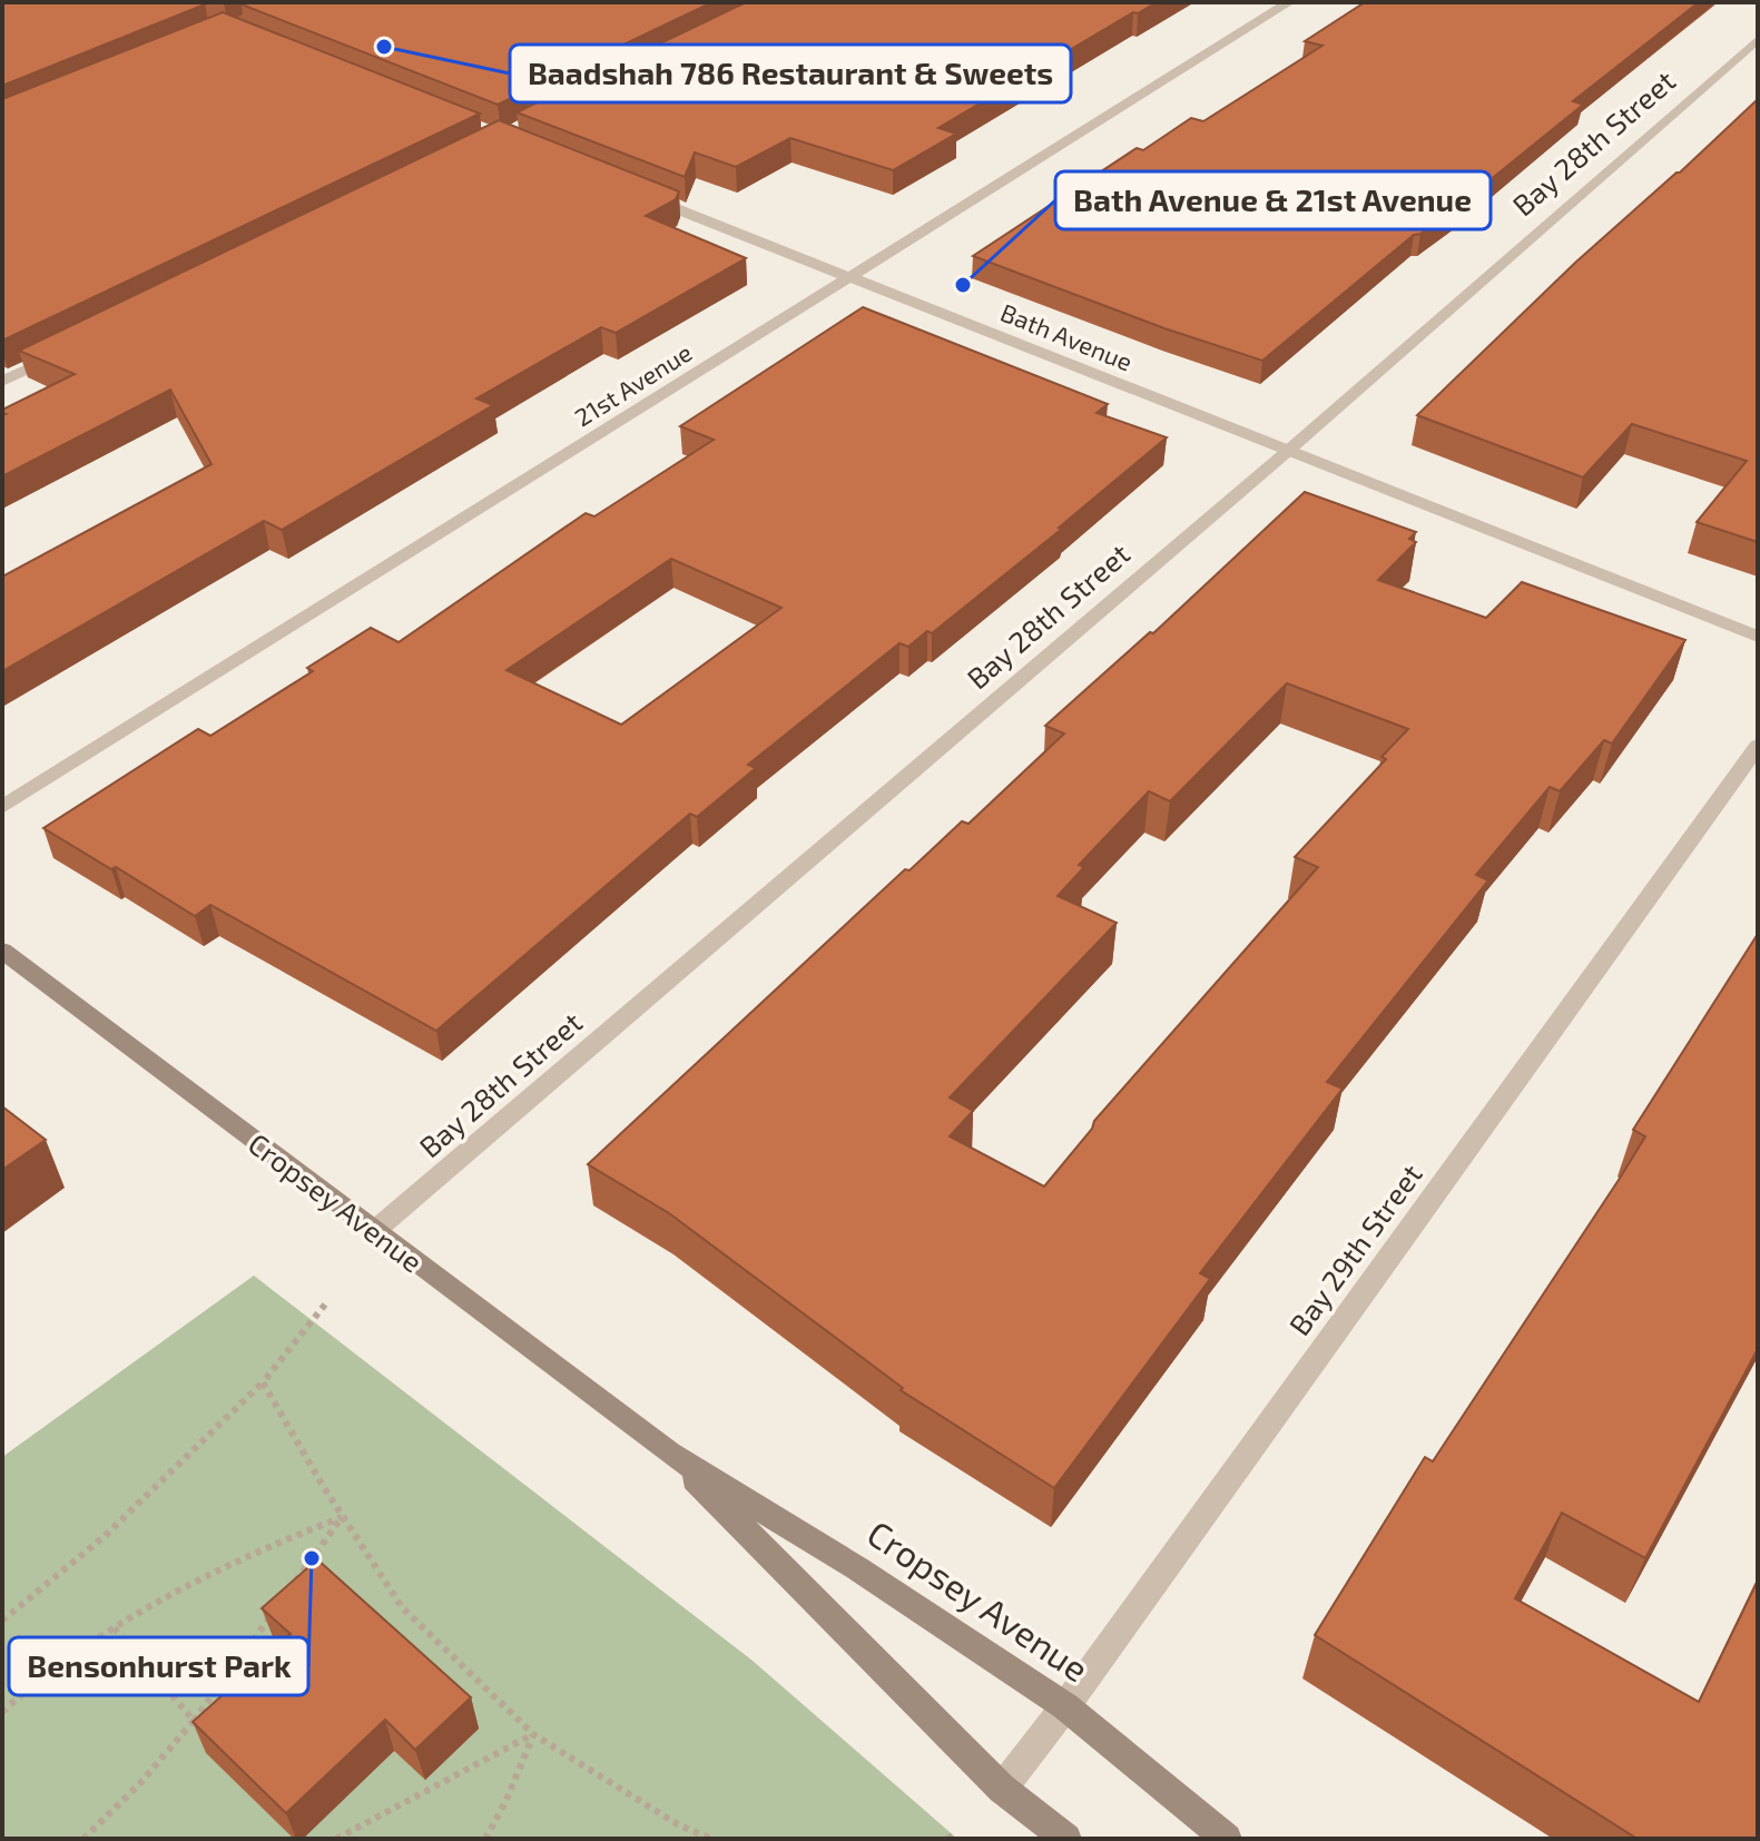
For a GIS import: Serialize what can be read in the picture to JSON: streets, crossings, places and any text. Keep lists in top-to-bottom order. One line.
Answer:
{"streets":{"main road":["Cropsey Avenue"],"street":["Bay 28th Street","Bath Avenue","21st Avenue","Bay 29th Street"]},"crossings":[["Bay 28th Street","Bath Avenue"],["Bay 28th Street","Cropsey Avenue"],["Bath Avenue","21st Avenue"],["Cropsey Avenue","Bay 29th Street"]],"places":["Baadshah 786 Restaurant & Sweets","Bath Avenue & 21st Avenue","Bensonhurst Park"]}
